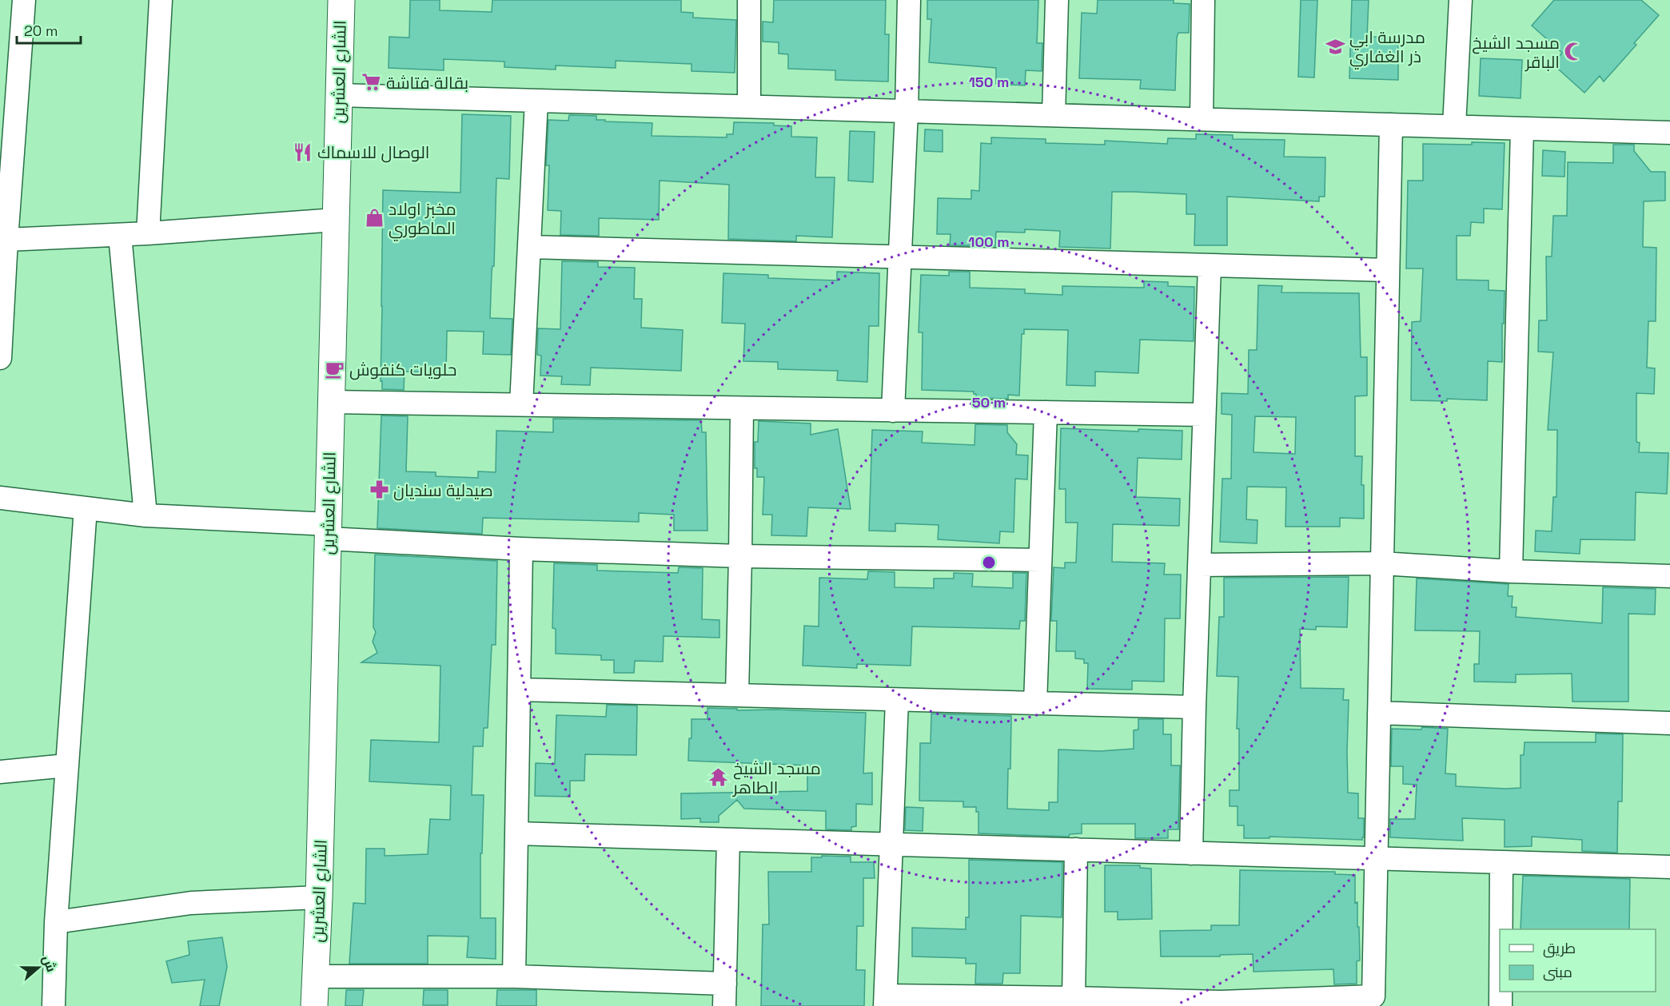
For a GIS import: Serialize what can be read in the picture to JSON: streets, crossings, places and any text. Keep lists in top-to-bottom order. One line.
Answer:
{"streets":{"street":["الشارع العشرين"]},"places":{"school or university":["مدرسة ابي ذر الغفاري"],"mosque":["مسجد الشيخ الباقر"],"supermarket":["بقالة فتاشة"],"restaurant":["الوصال للاسماك"],"shop":["مخبز اولاد الماطوري"],"cafe":["حلويات كنفوش"],"pharmacy":["صيدلية سنديان"],"temple":["مسجد الشيخ الطاهر"]},"legend":["طريق","مبنى"],"scale_bar":"20 m","north":"right","rings":["150 m","100 m","50 m"]}
